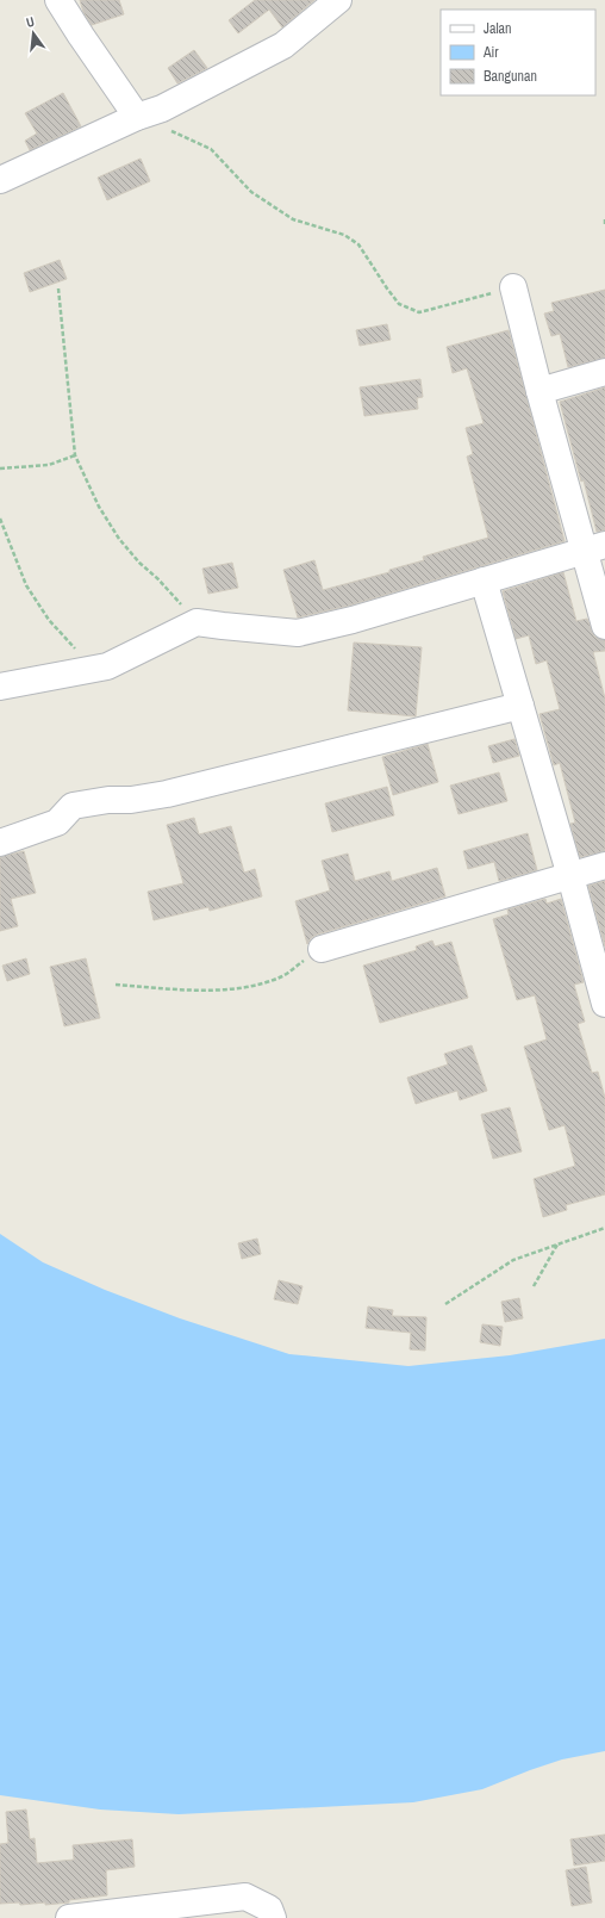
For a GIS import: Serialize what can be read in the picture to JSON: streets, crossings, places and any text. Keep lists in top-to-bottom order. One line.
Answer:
{"legend":["Jalan","Air","Bangunan"],"north":"top"}
